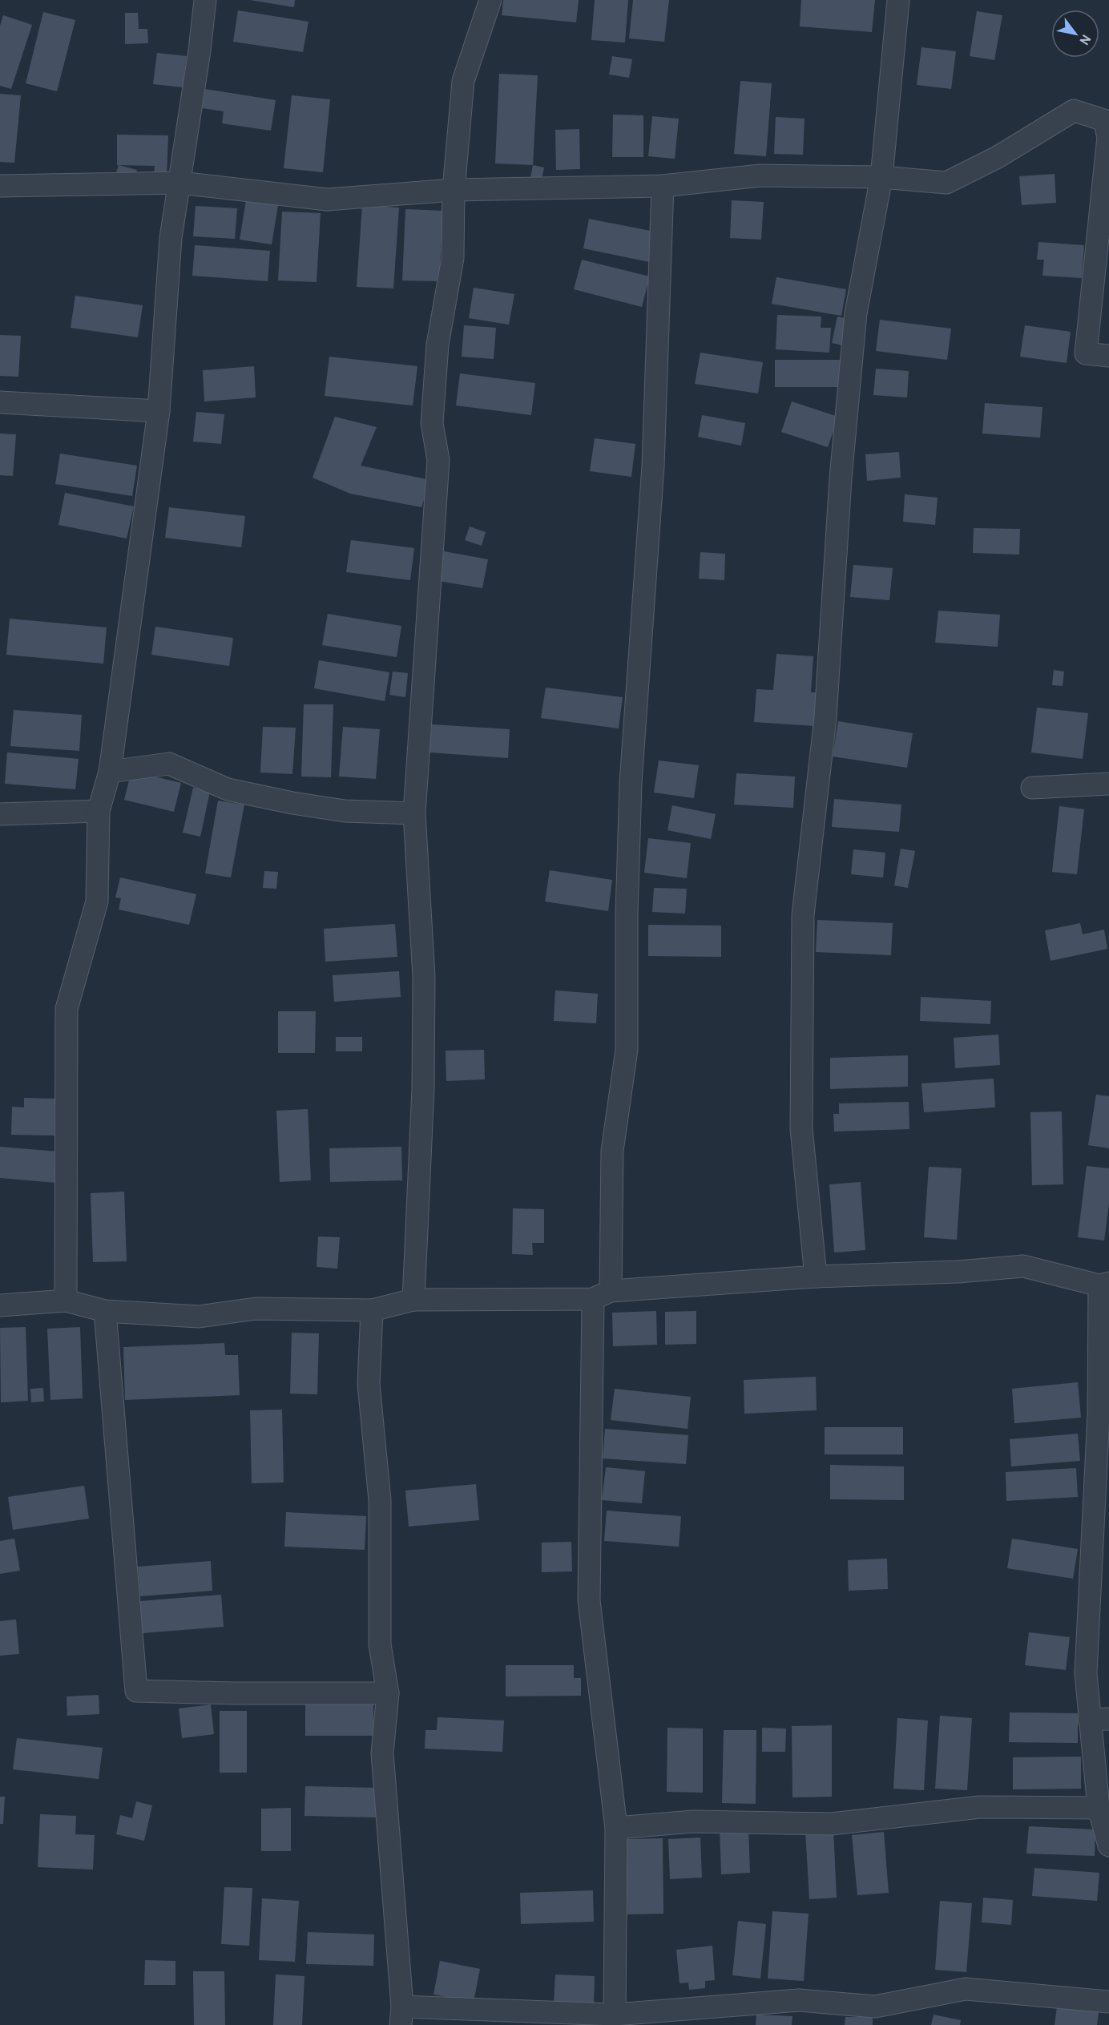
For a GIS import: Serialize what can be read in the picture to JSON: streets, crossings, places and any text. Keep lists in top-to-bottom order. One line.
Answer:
{"north":"bottom right"}
